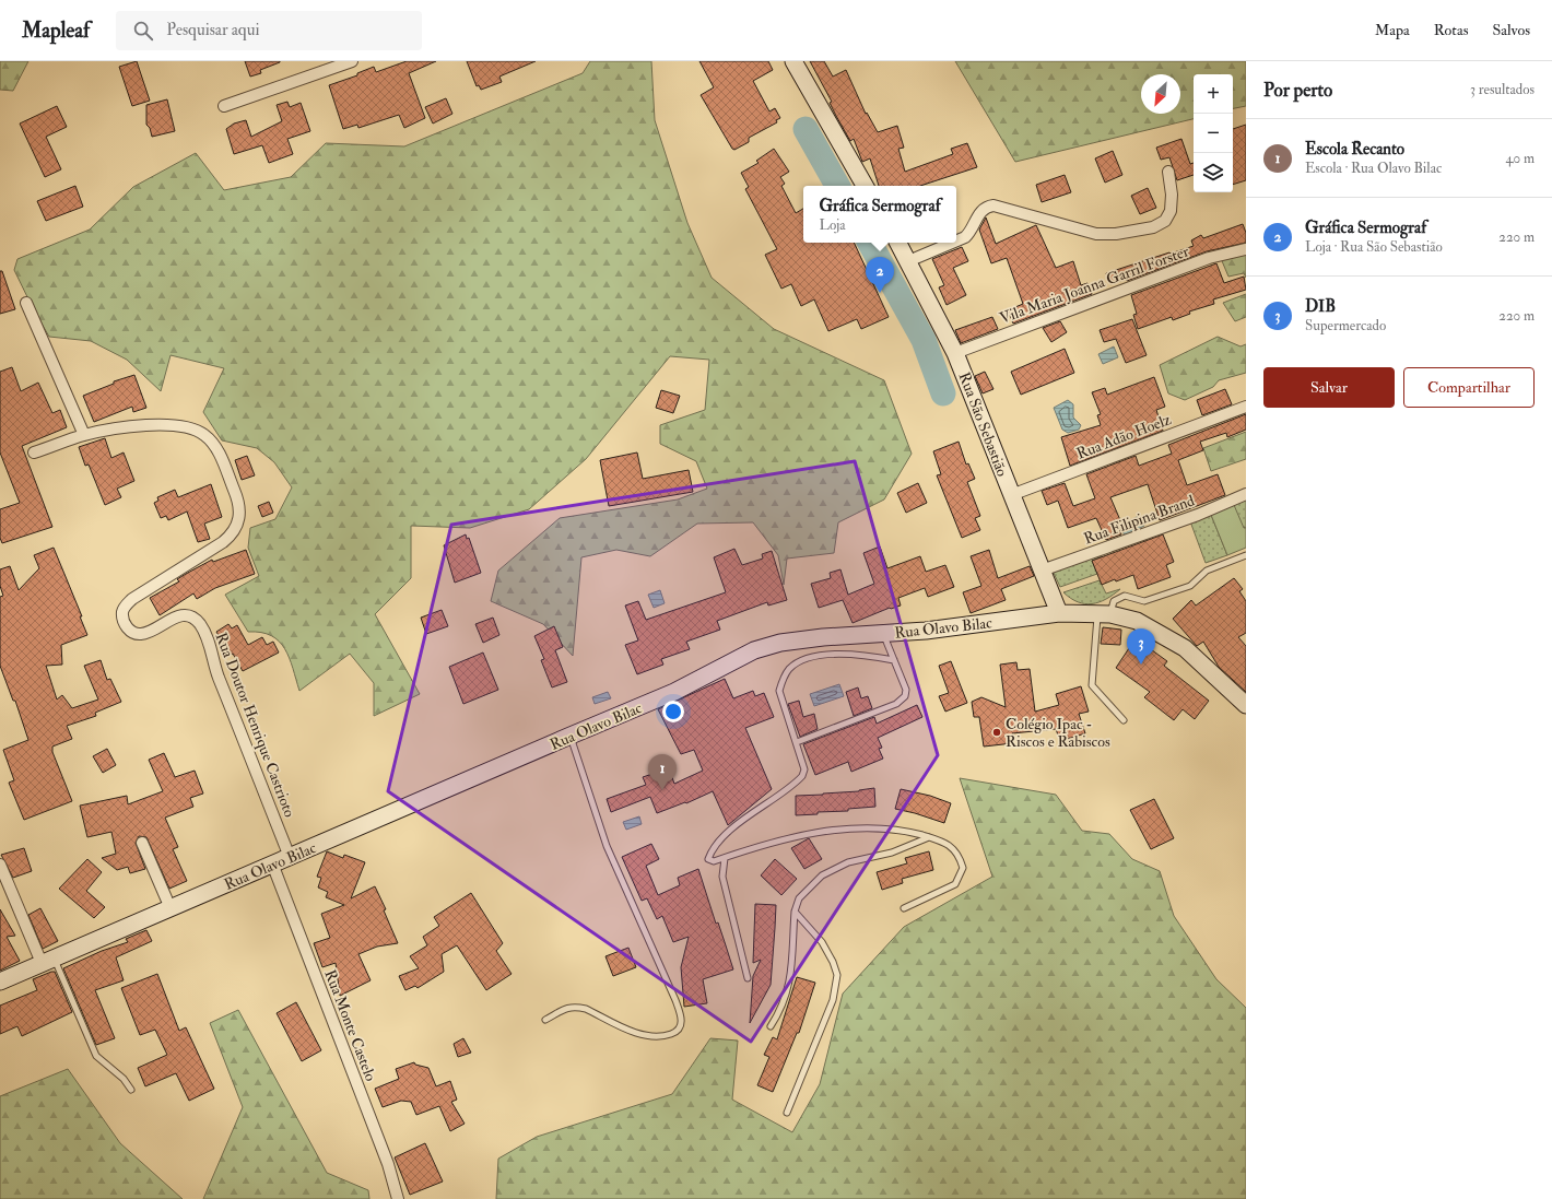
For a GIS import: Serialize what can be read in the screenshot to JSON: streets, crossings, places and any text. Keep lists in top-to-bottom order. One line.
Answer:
{"streets":{"main road":["Rua São Sebastião","Rua Olavo Bilac"],"street":["Vila Maria Joanna Garril Forster","Rua Adão Hoelz","Rua Filipina Brand","Rua Doutor Henrique Castrioto","Rua Monte Castelo"]},"crossings":[["Vila Maria Joanna Garril Forster","Rua São Sebastião"],["Rua São Sebastião","Rua Adão Hoelz"],["Rua São Sebastião","Rua Filipina Brand"],["Rua São Sebastião","Rua Olavo Bilac"],["Rua Olavo Bilac","Rua Doutor Henrique Castrioto"],["Rua Olavo Bilac","Rua Monte Castelo"]],"places":["Colégio Ipac - Riscos e Rabiscos"],"north":"bottom left","page":{"header":"Mapleaf","search":"Pesquisar aqui","nav":["Mapa","Rotas","Salvos"],"heading":["Por perto","3 resultados"],"map_buttons":["+","−"],"list":[{"mark":"1","name":"Escola Recanto","note":"Escola · Rua Olavo Bilac","value":"40 m"},{"mark":"2","name":"Gráfica Sermograf","note":"Loja · Rua São Sebastião","value":"220 m"},{"mark":"3","name":"DIB","note":"Supermercado","value":"220 m"}],"popup":["Gráfica Sermograf","Loja"],"pins":["2","3","1"],"buttons":["Salvar","Compartilhar"]}}
